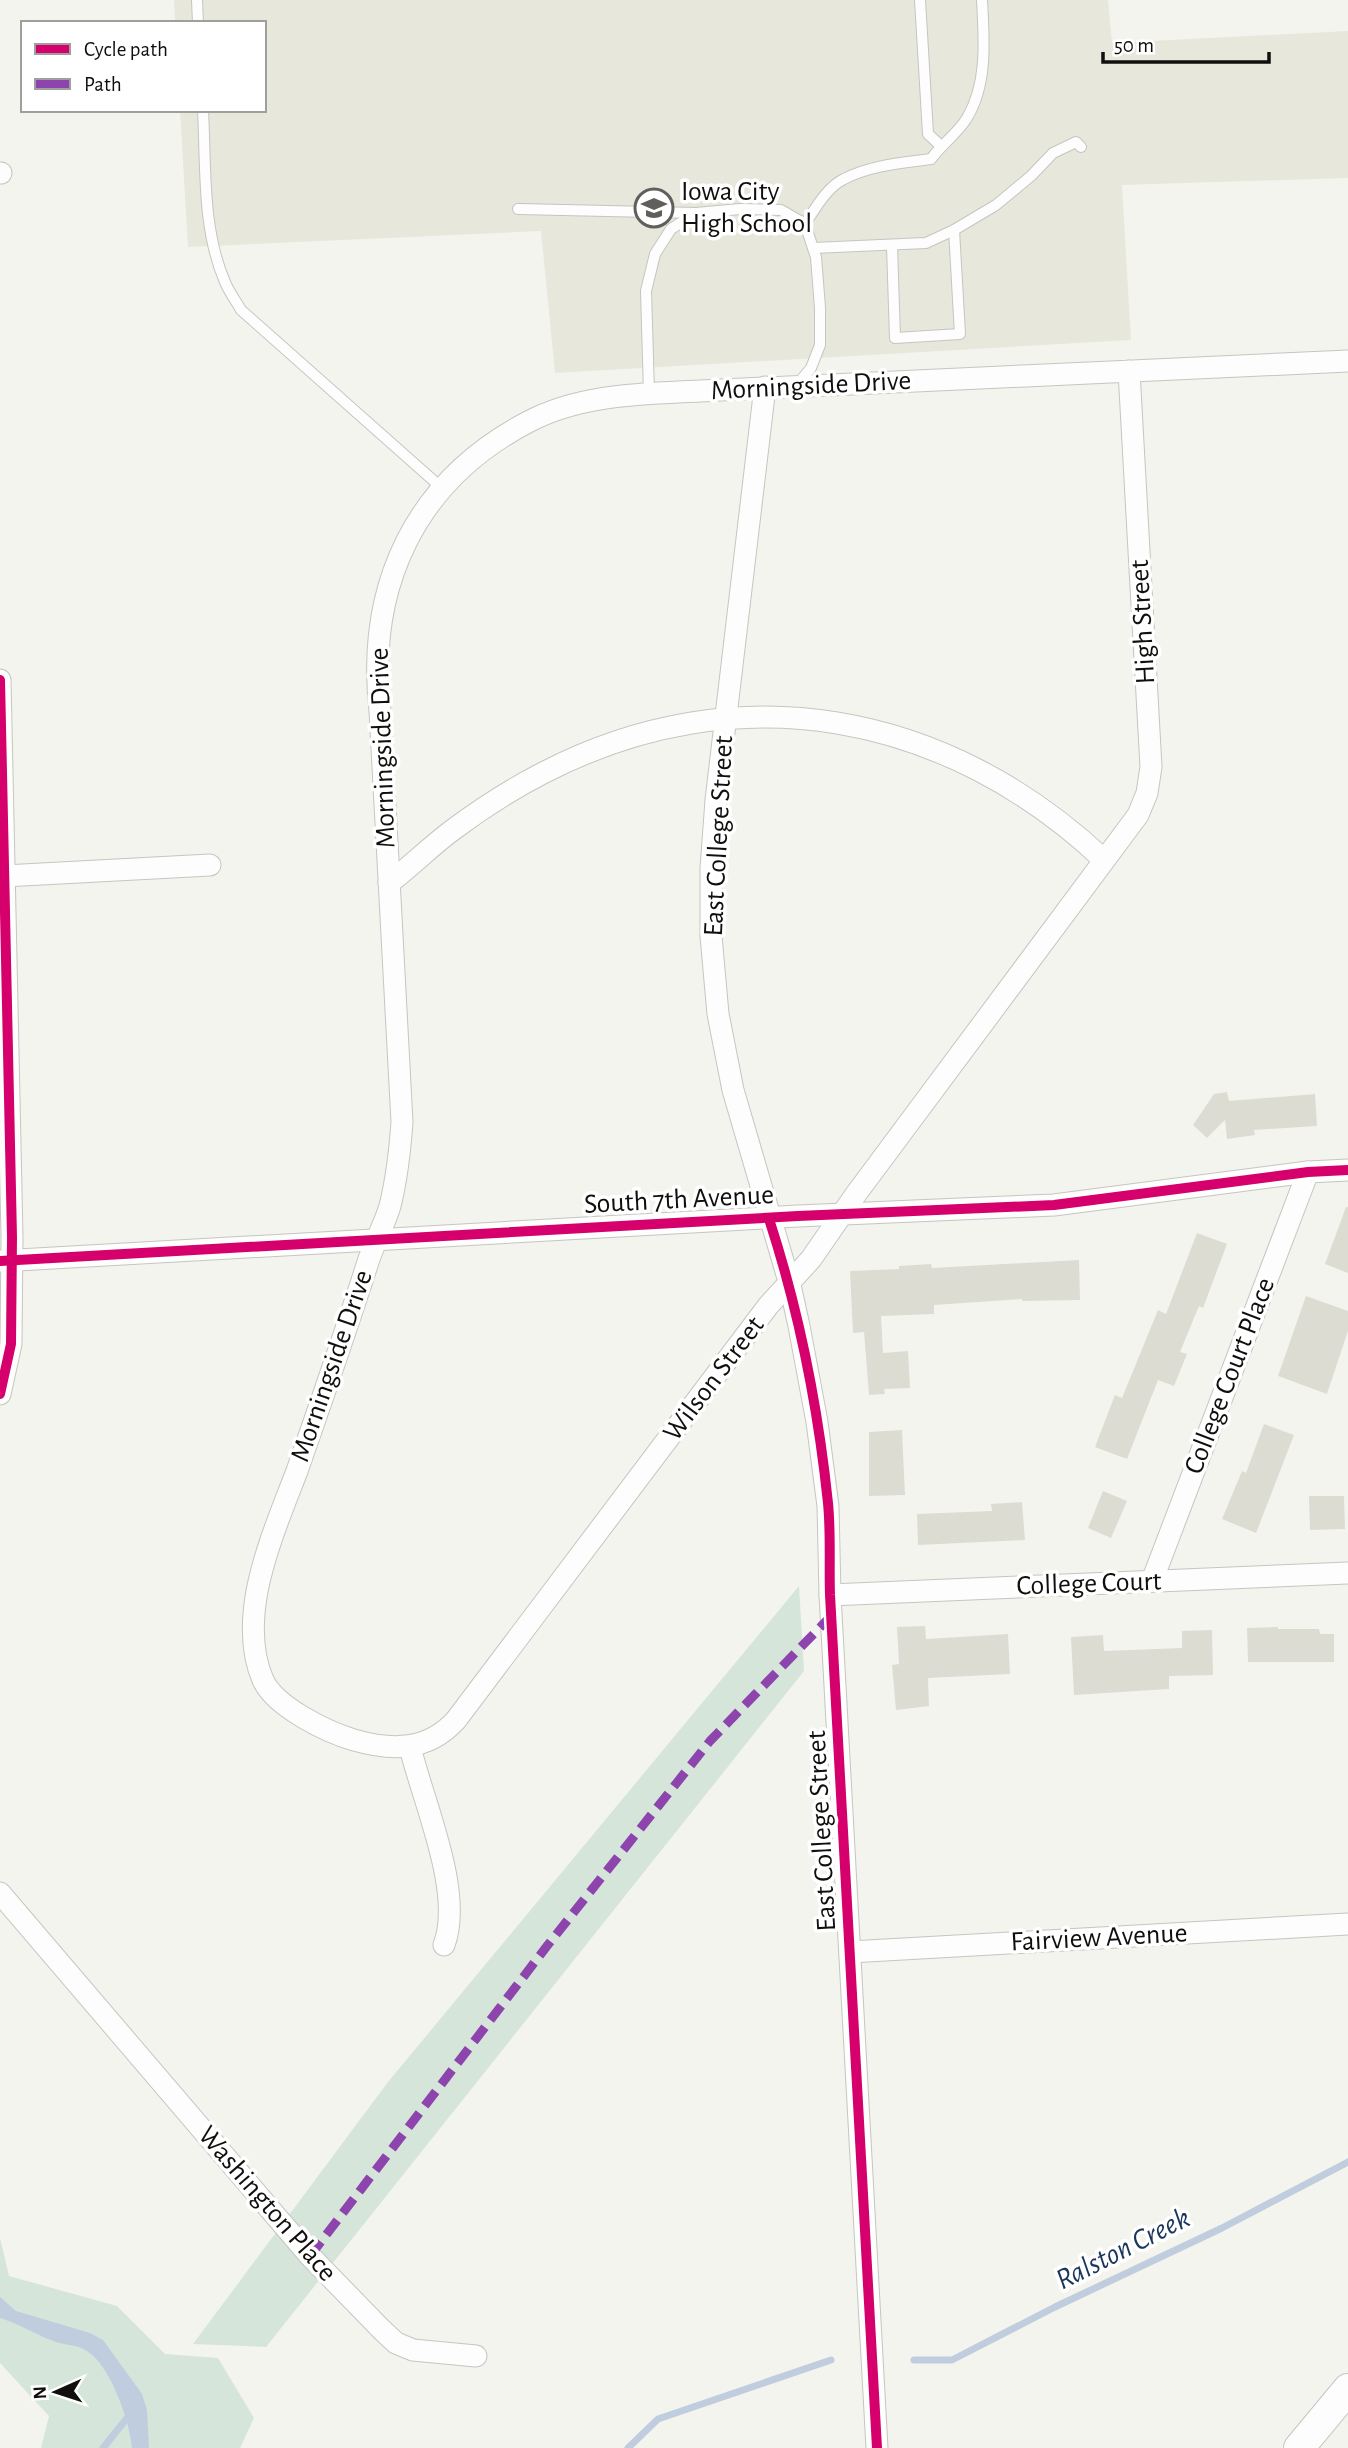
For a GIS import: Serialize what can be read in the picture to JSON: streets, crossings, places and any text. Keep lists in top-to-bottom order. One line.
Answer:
{"streets":{"street":["Morningside Drive","High Street","East College Street","South 7th Avenue","College Court Place","Wilson Street","College Court","Fairview Avenue","Washington Place"]},"crossings":[["Morningside Drive","High Street"],["Morningside Drive","East College Street"],["Morningside Drive","South 7th Avenue"],["Morningside Drive","Wilson Street"],["High Street","Wilson Street"],["East College Street","South 7th Avenue"],["East College Street","Wilson Street"],["East College Street","College Court"],["East College Street","Fairview Avenue"],["South 7th Avenue","College Court Place"],["South 7th Avenue","Wilson Street"],["College Court Place","College Court"]],"water":["Ralston Creek"],"places":{"school or university":["Iowa City High School"]},"legend":["Cycle path","Path"],"scale_bar":"50 m","north":"left"}
